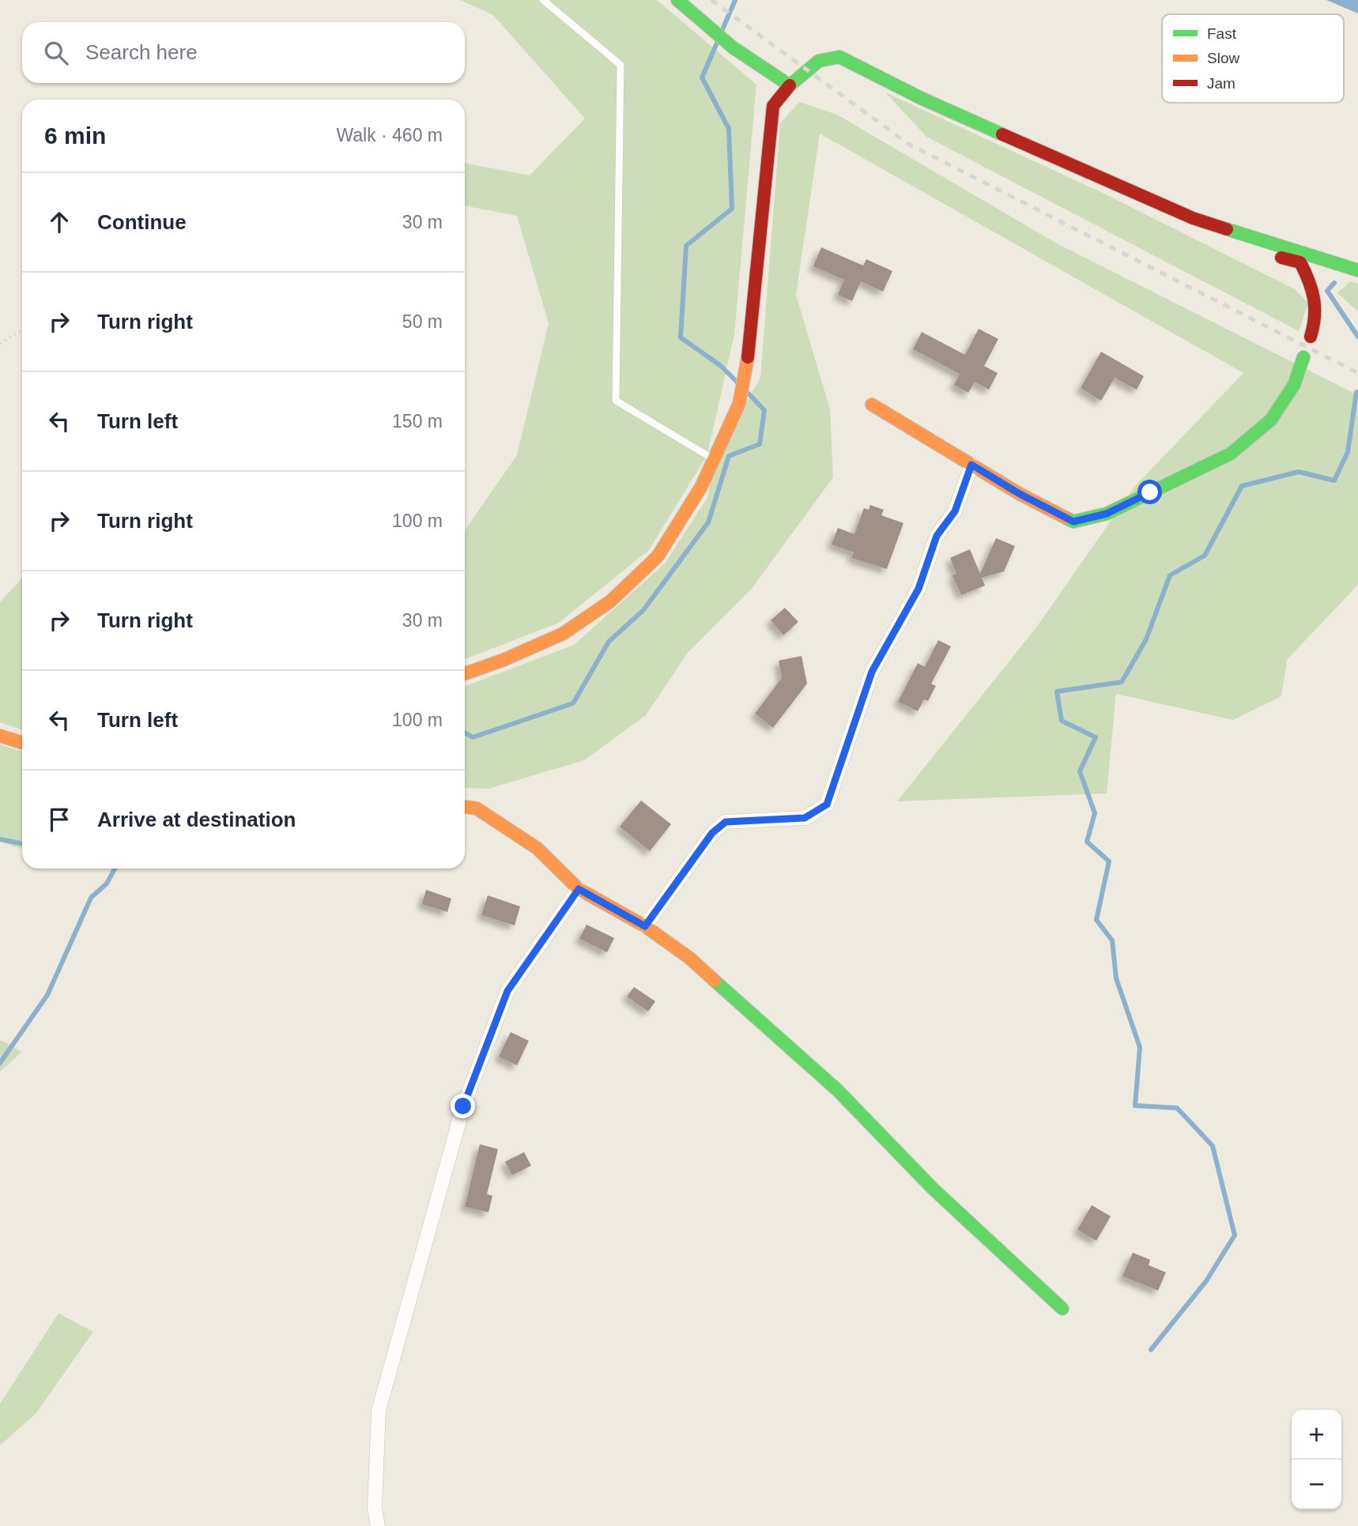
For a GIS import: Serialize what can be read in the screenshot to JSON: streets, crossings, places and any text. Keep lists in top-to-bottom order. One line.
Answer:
{"legend":["Fast","Slow","Jam"],"page":{"search":"Search here","heading":["6 min","Walk · 460 m"],"list":[["Continue","30 m"],["Turn right","50 m"],["Turn left","150 m"],["Turn right","100 m"],["Turn right","30 m"],["Turn left","100 m"],"Arrive at destination"],"map_buttons":["+","−"]}}
